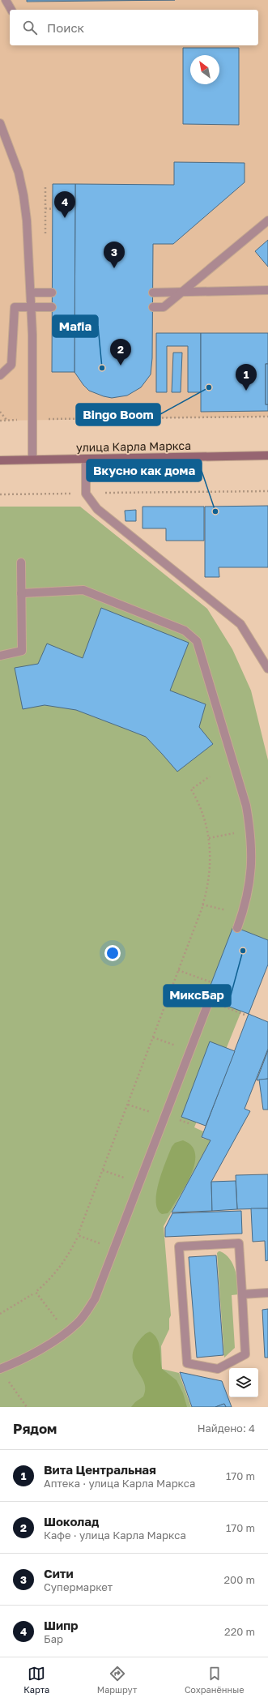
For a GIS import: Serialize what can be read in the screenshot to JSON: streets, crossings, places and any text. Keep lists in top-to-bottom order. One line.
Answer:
{"streets":{"main road":["улица Карла Маркса"]},"places":["Mafia","Bingo Boom","Вкусно как дома","МиксБар"],"north":"top left","page":{"search":"Поиск","pins":["4","3","2","1"],"heading":["Рядом","Найдено: 4"],"list":[{"mark":"1","name":"Вита Центральная","note":"Аптека · улица Карла Маркса","value":"170 m"},{"mark":"2","name":"Шоколад","note":"Кафе · улица Карла Маркса","value":"170 m"},{"mark":"3","name":"Сити","note":"Супермаркет","value":"200 m"},{"mark":"4","name":"Шипр","note":"Бар","value":"220 m"}],"nav":["Карта","Маршрут","Сохранённые"]}}
